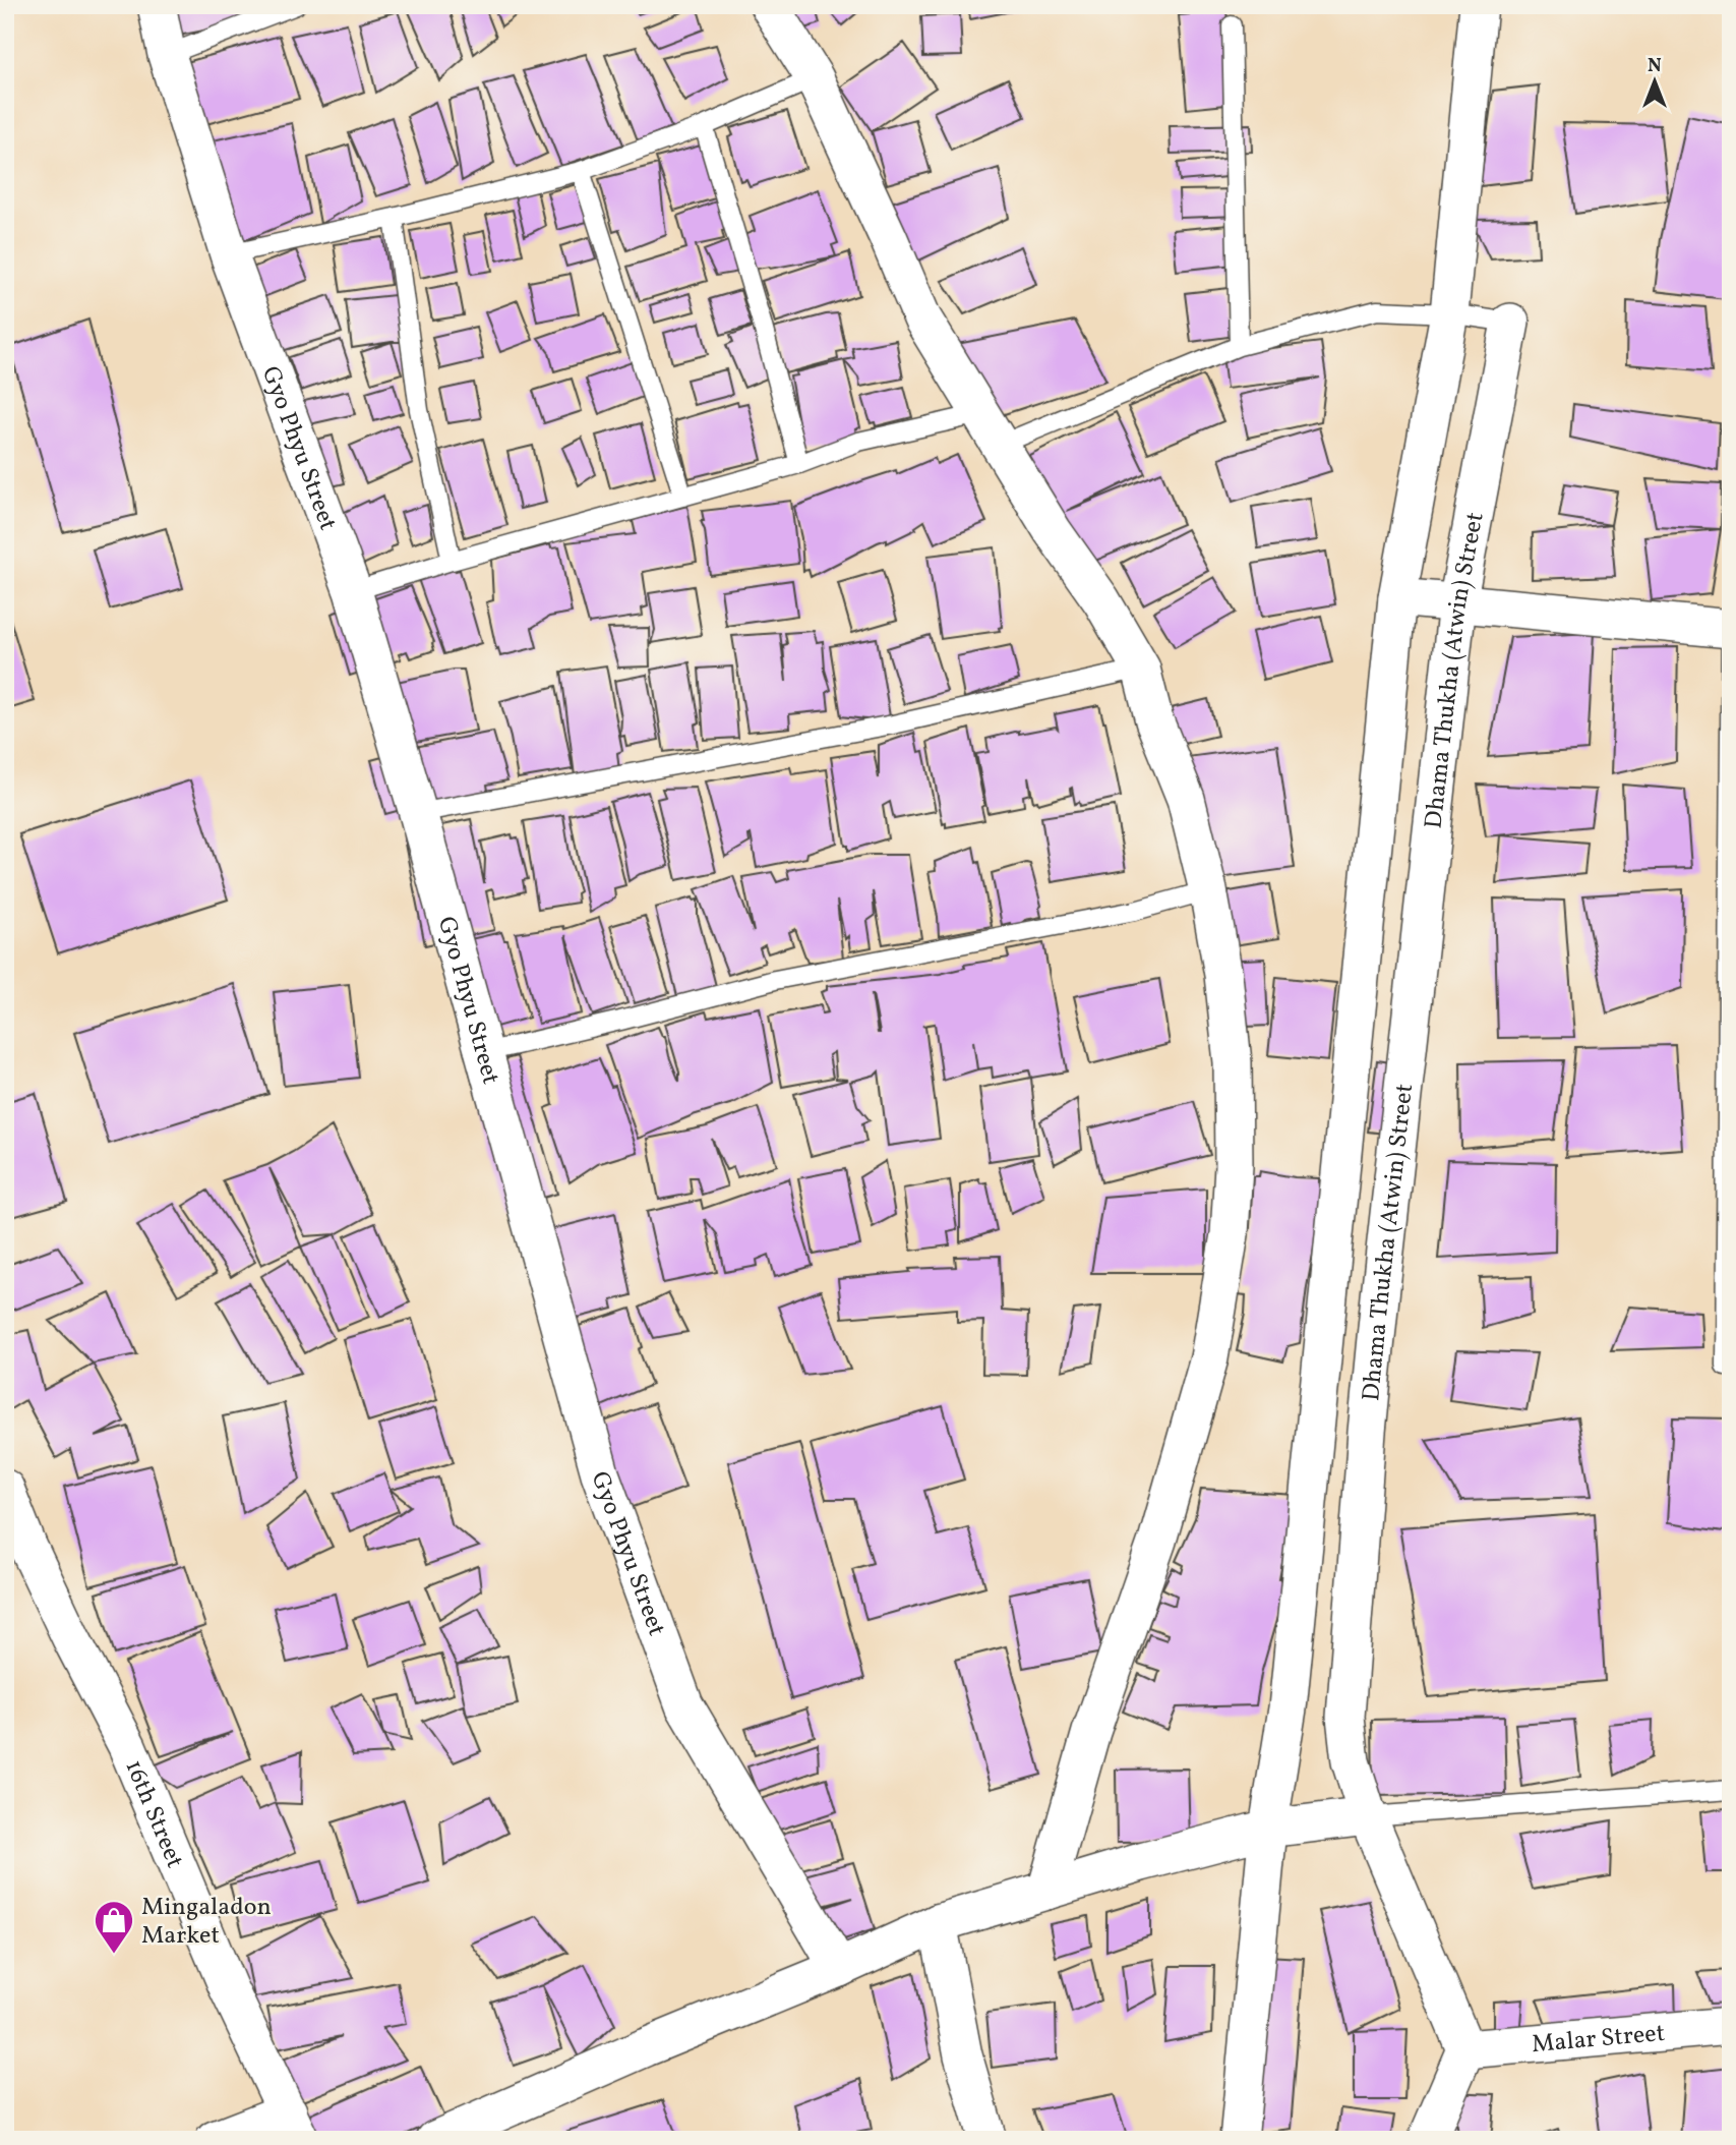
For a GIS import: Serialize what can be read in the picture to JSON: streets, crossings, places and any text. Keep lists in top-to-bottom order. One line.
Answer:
{"streets":{"street":["Gyo Phyu Street","Dhama Thukha (Atwin) Street","16th Street","Malar Street"]},"crossings":[["Dhama Thukha (Atwin) Street","Malar Street"]],"places":{"shop":["Mingaladon Market"]},"north":"top"}
